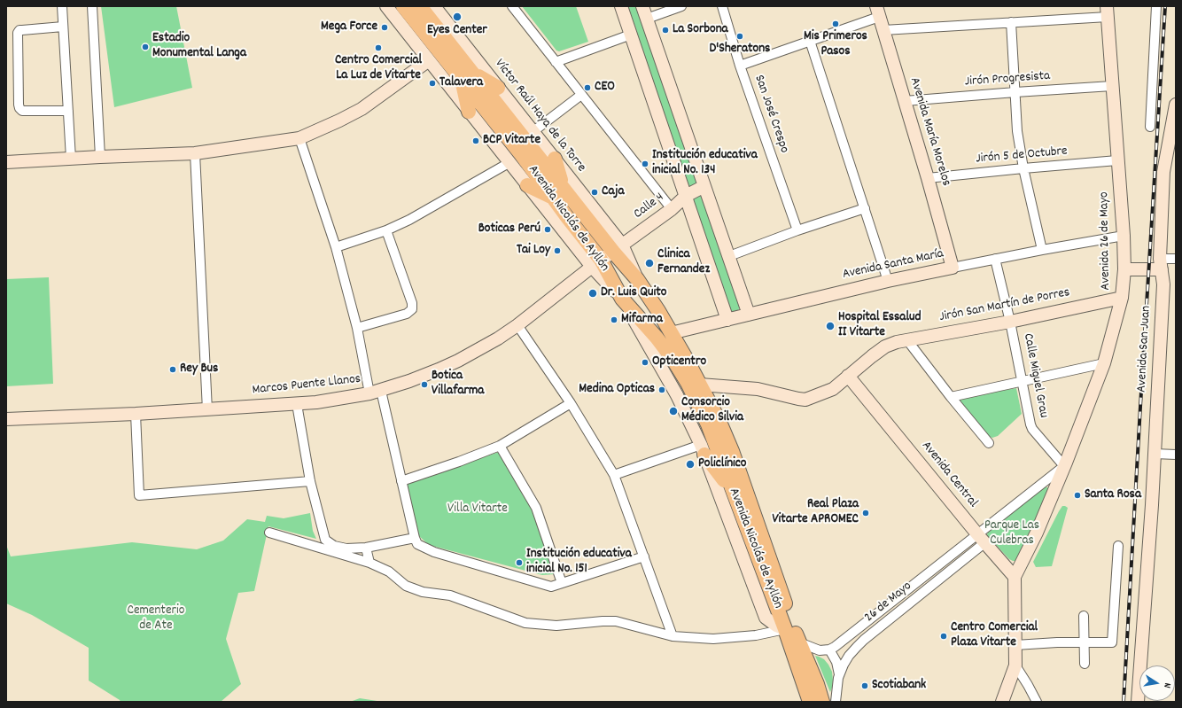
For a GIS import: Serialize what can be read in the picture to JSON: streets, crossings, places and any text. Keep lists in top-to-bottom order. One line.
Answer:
{"streets":{"main road":["Avenida Nicolás de Ayllón"],"street":["Jirón Progresista","San José Crespo","Víctor Raúl Haya de la Torre","Avenida María Morelos","Jirón 5 de Octubre","Calle 4","Avenida 26 de Mayo","Avenida Santa María","Jirón San Martín de Porres","Avenida San Juan","Calle Miguel Grau","Marcos Puente Llanos","Avenida Central","26 de Mayo"]},"crossings":[["Jirón Progresista","Avenida María Morelos"],["Jirón Progresista","Avenida 26 de Mayo"],["Víctor Raúl Haya de la Torre","Calle 4"],["Víctor Raúl Haya de la Torre","Avenida Nicolás de Ayllón"],["Víctor Raúl Haya de la Torre","Marcos Puente Llanos"],["Avenida María Morelos","Jirón 5 de Octubre"],["Avenida María Morelos","Avenida Santa María"],["Jirón 5 de Octubre","Avenida 26 de Mayo"],["Calle 4","Avenida Nicolás de Ayllón"],["Calle 4","Marcos Puente Llanos"],["Avenida Nicolás de Ayllón","Avenida Santa María"],["Avenida Nicolás de Ayllón","Jirón San Martín de Porres"],["Avenida Nicolás de Ayllón","Marcos Puente Llanos"],["Avenida 26 de Mayo","Avenida Santa María"],["Avenida 26 de Mayo","Jirón San Martín de Porres"],["Avenida 26 de Mayo","Calle Miguel Grau"],["Avenida 26 de Mayo","Avenida Central"],["Avenida 26 de Mayo","26 de Mayo"],["Avenida Santa María","Calle Miguel Grau"],["Jirón San Martín de Porres","Calle Miguel Grau"],["Jirón San Martín de Porres","Avenida Central"],["Avenida Central","26 de Mayo"]],"parks":["Villa Vitarte","Parque Las Culebras","Cementerio de Ate"],"places":["Eyes Center","Mis Primeros Pasos","Mega Force","La Sorbona","D'Sheratons","Estadio Monumental Langa","Centro Comercial La Luz de Vitarte","Talavera","CEO","BCP Vitarte","Institución educativa inicial No. 134","Caja","Boticas Perú","Tai Loy","Clinica Fernandez","Dr. Luis Quito","Mifarma","Hospital Essalud II Vitarte","Opticentro","Rey Bus","Botica Villafarma","Medina Opticas","Consorcio Médico Silvia","Policlínico","Santa Rosa","Real Plaza Vitarte APROMEC","Institución educativa inicial No. 151","Centro Comercial Plaza Vitarte","Scotiabank"],"north":"right"}
